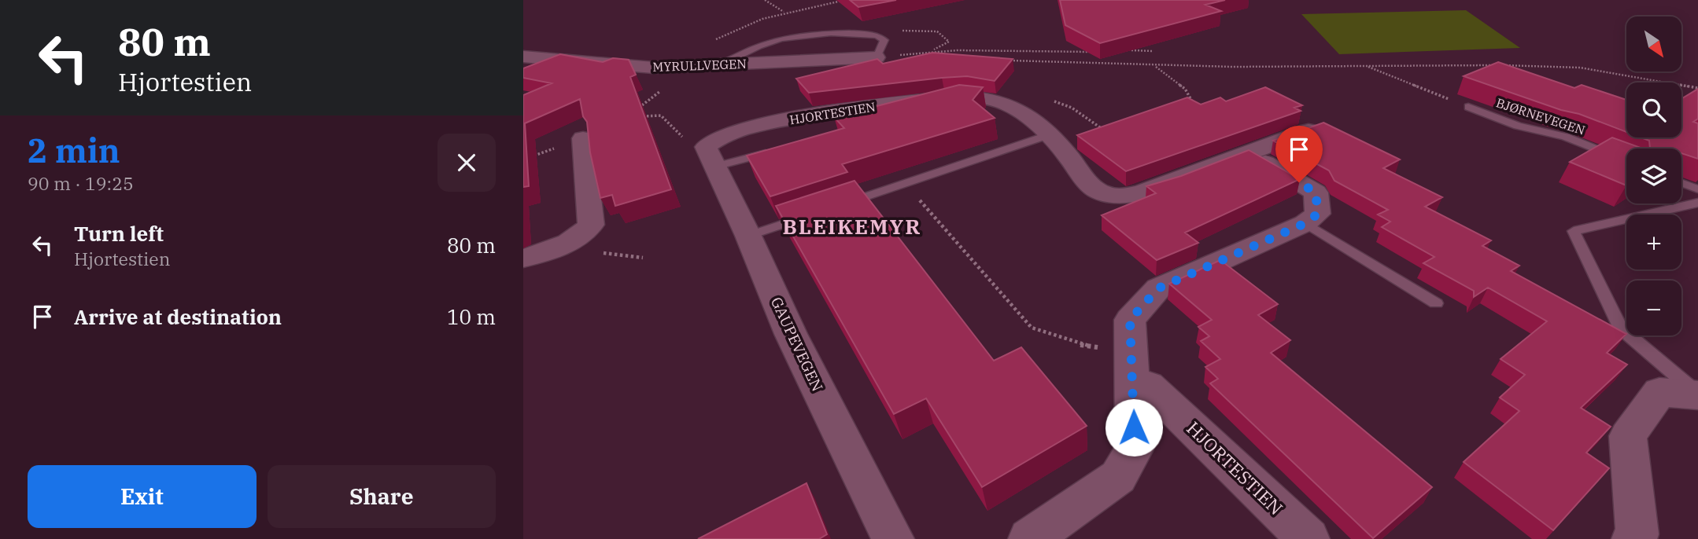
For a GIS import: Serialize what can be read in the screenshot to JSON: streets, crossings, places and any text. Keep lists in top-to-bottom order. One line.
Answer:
{"streets":{"street":["MYRULLVEGEN","HJORTESTIEN","GAUPEVEGEN"],"lane":["BJØRNEVEGEN"]},"crossings":[["HJORTESTIEN","GAUPEVEGEN"]],"districts":["BLEIKEMYR"],"north":"bottom right","page":{"turn":["80 m","Hjortestien"],"map_buttons":["+","−"],"heading":["2 min","90 m · 19:25"],"list":[{"name":"Turn left","note":"Hjortestien","value":"80 m"},{"name":"Arrive at destination","value":"10 m"}],"buttons":["Exit","Share"]}}
